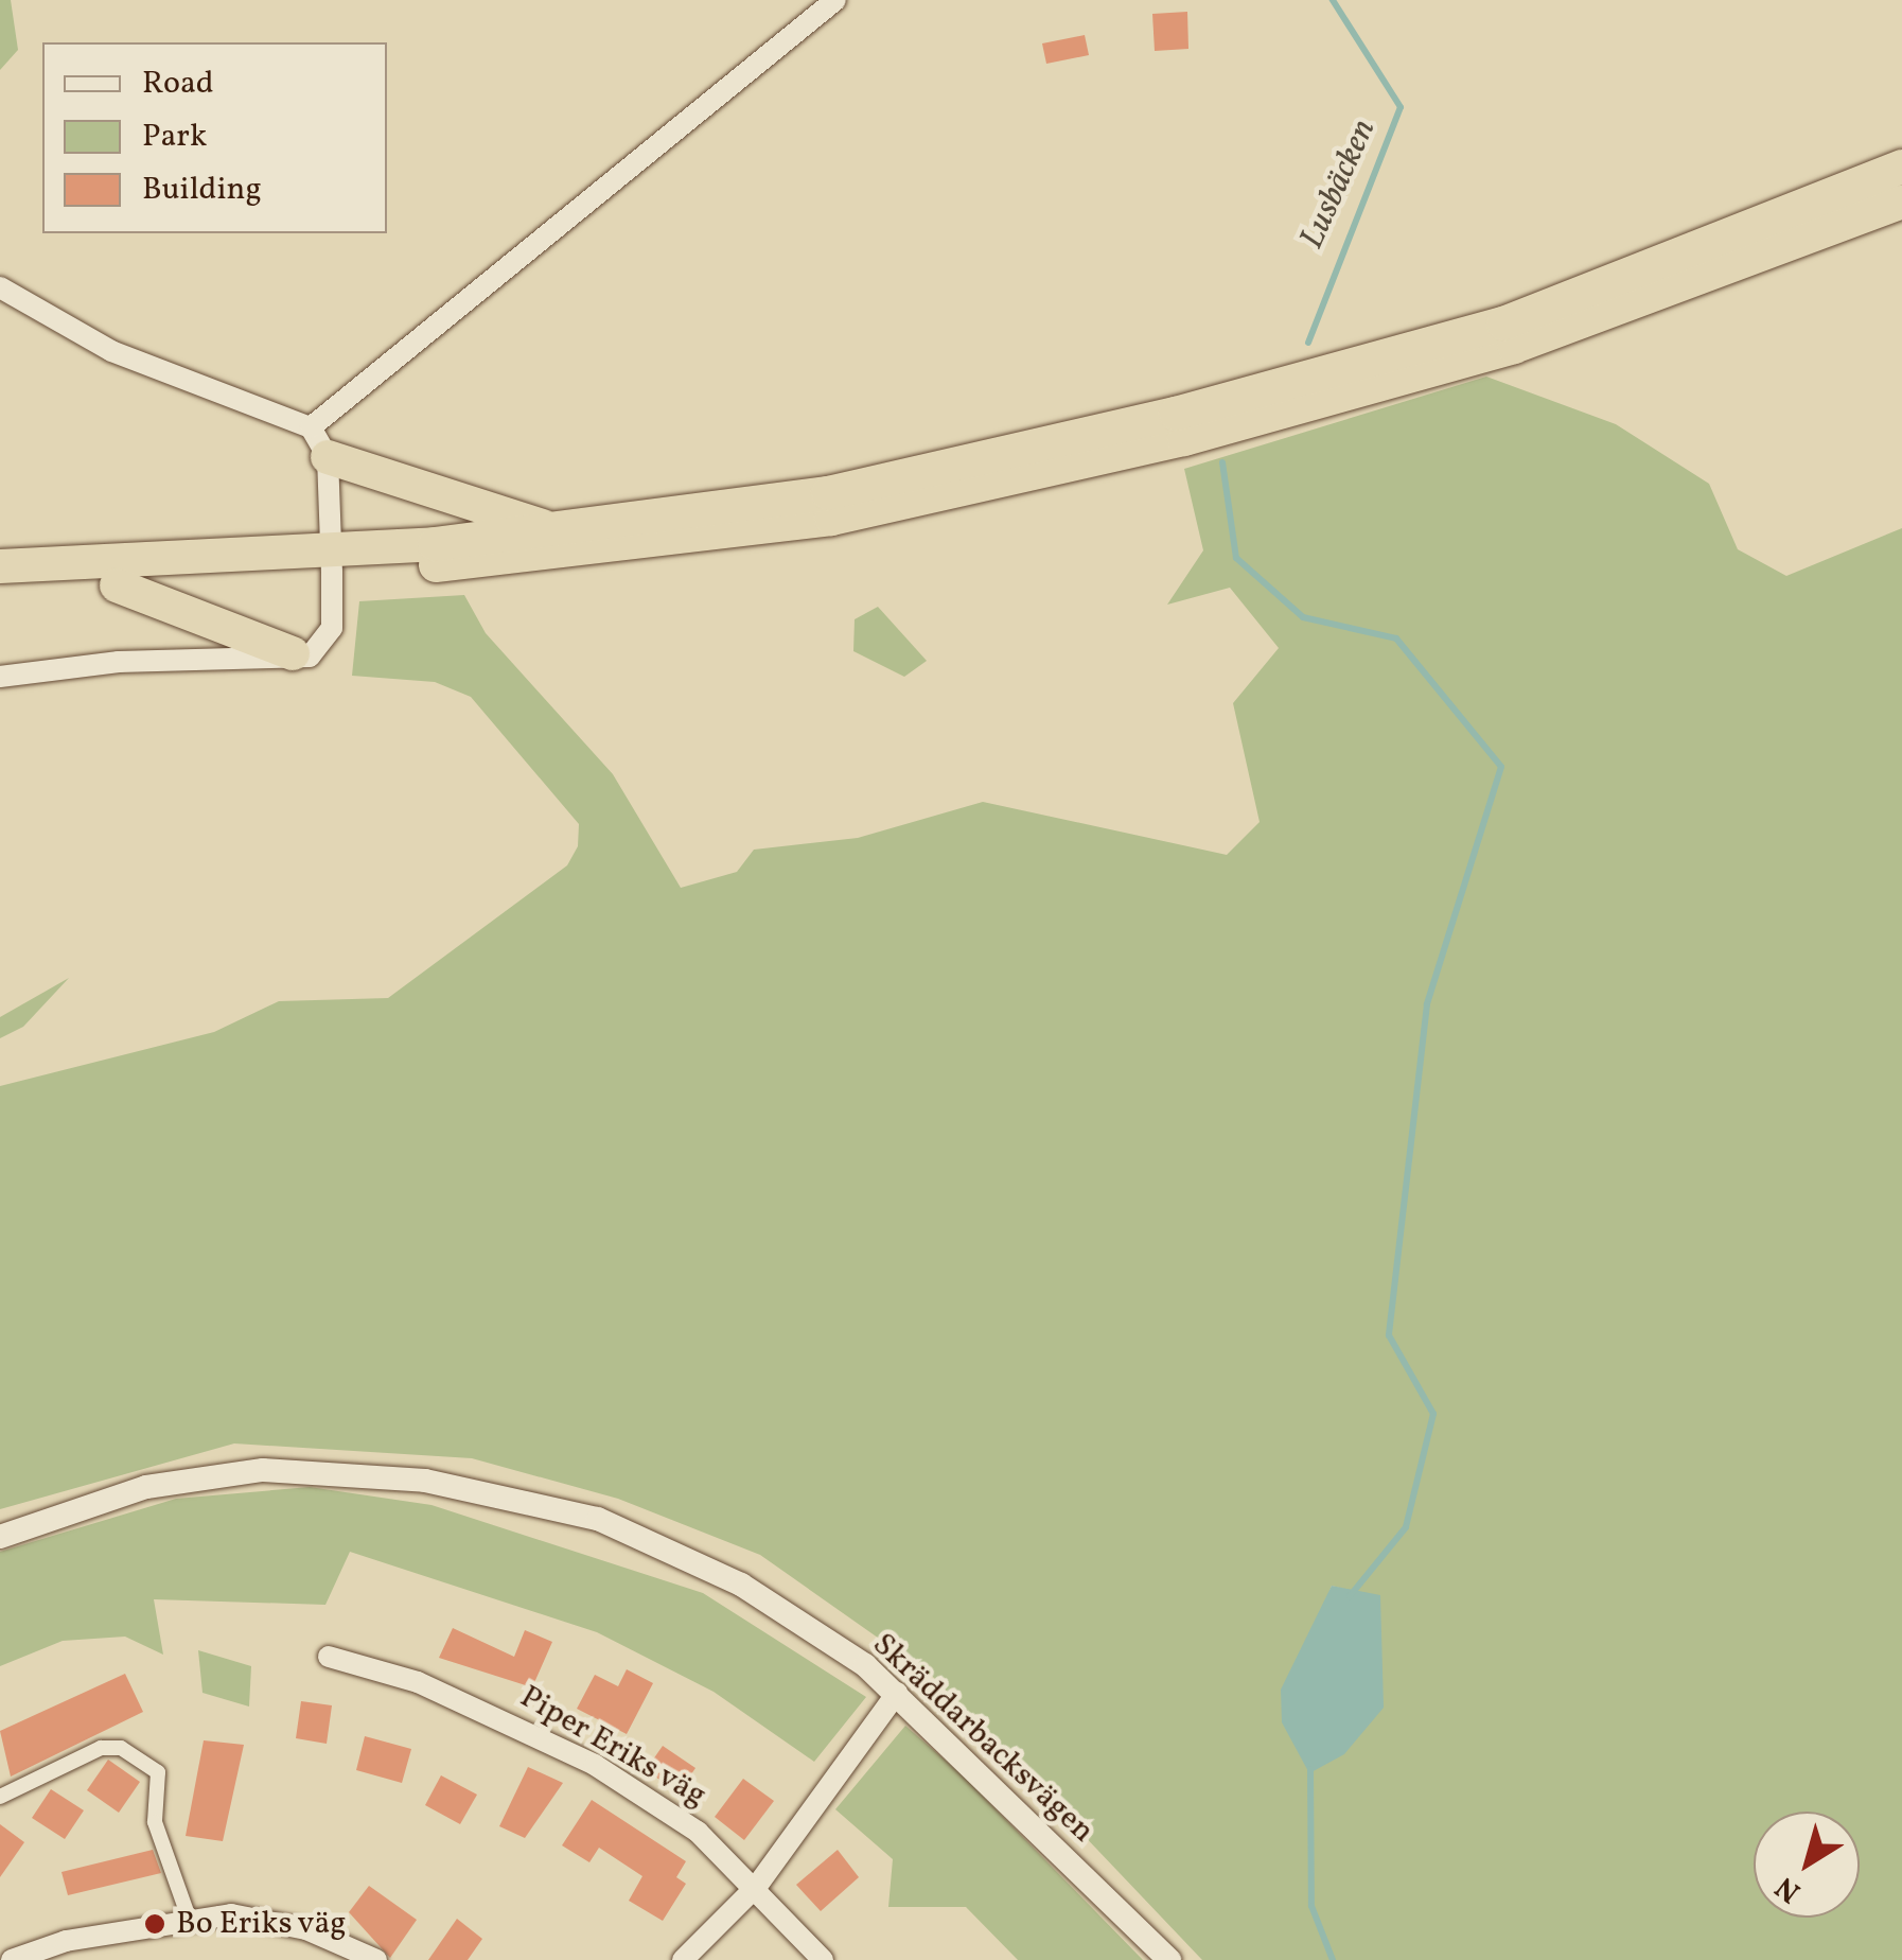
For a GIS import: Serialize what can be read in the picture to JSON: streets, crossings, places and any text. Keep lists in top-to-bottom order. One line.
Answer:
{"streets":{"street":["Skräddarbacksvägen","Piper Eriks väg"]},"water":["Lusbäcken"],"places":["Bo Eriks väg"],"legend":["Road","Park","Building"],"north":"bottom left"}
